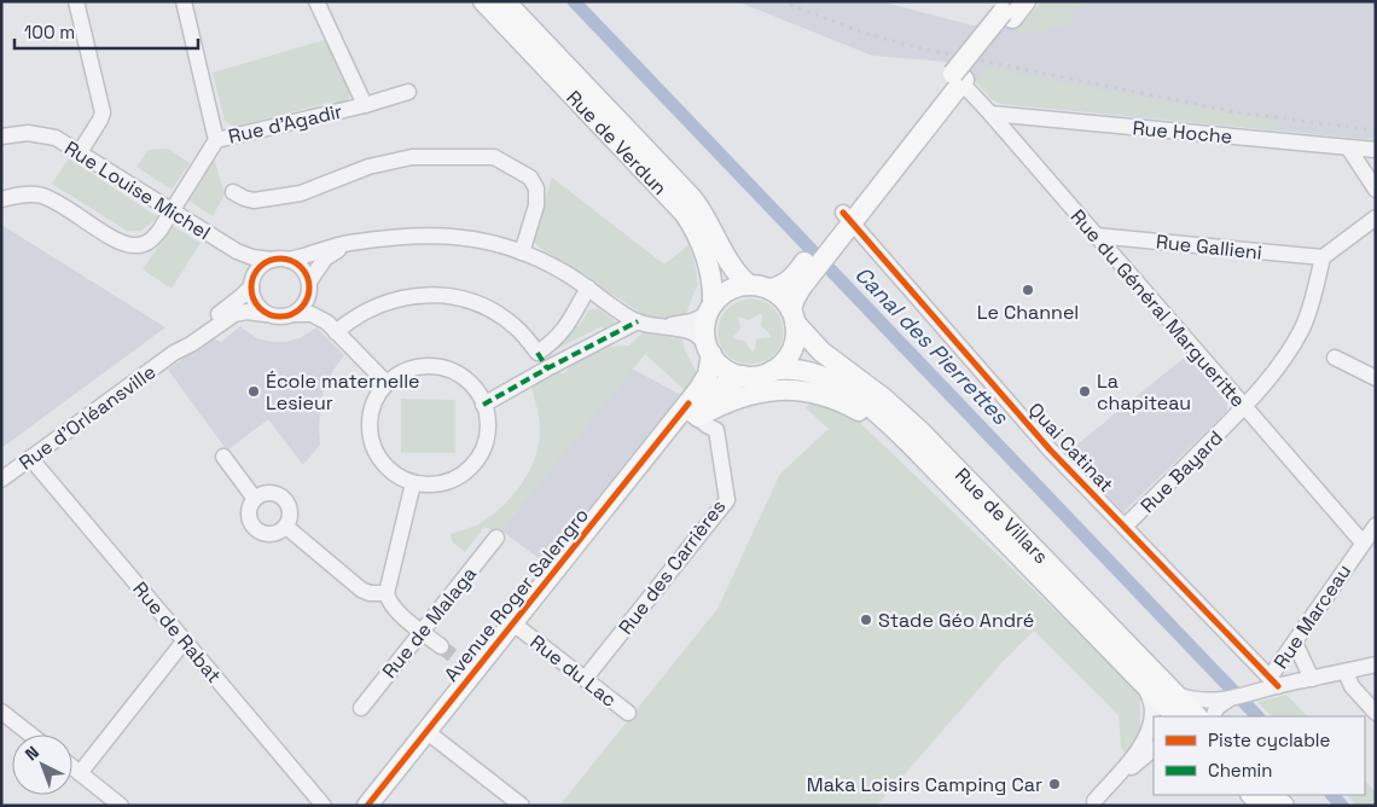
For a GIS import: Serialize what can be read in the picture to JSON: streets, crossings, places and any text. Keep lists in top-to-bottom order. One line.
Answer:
{"streets":{"main road":["Rue de Verdun","Rue de Villars","Avenue Roger Salengro"],"street":["Rue d'Agadir","Rue Hoche","Rue Louise Michel","Rue Gallieni","Rue du Général Margueritte","Rue d'Orléansville","Quai Catinat","Rue Bayard","Rue des Carrières","Rue Marceau","Rue de Malaga","Rue de Rabat","Rue du Lac"]},"crossings":[["Rue d'Agadir","Rue Louise Michel"],["Rue Hoche","Rue du Général Margueritte"],["Rue de Verdun","Rue de Villars"],["Rue de Verdun","Avenue Roger Salengro"],["Rue Louise Michel","Rue d'Orléansville"],["Rue Gallieni","Rue du Général Margueritte"],["Rue Gallieni","Rue Bayard"],["Rue du Général Margueritte","Rue Bayard"],["Rue du Général Margueritte","Rue Marceau"],["Rue d'Orléansville","Rue de Rabat"],["Quai Catinat","Rue Bayard"],["Quai Catinat","Rue Marceau"],["Rue de Villars","Avenue Roger Salengro"],["Rue des Carrières","Rue du Lac"],["Avenue Roger Salengro","Rue du Lac"]],"water":["Canal des Pierrettes"],"places":["Le Channel","École maternelle Lesieur","La chapiteau","Stade Géo André","Maka Loisirs Camping Car"],"legend":["Piste cyclable","Chemin"],"scale_bar":"100 m","north":"top left"}
